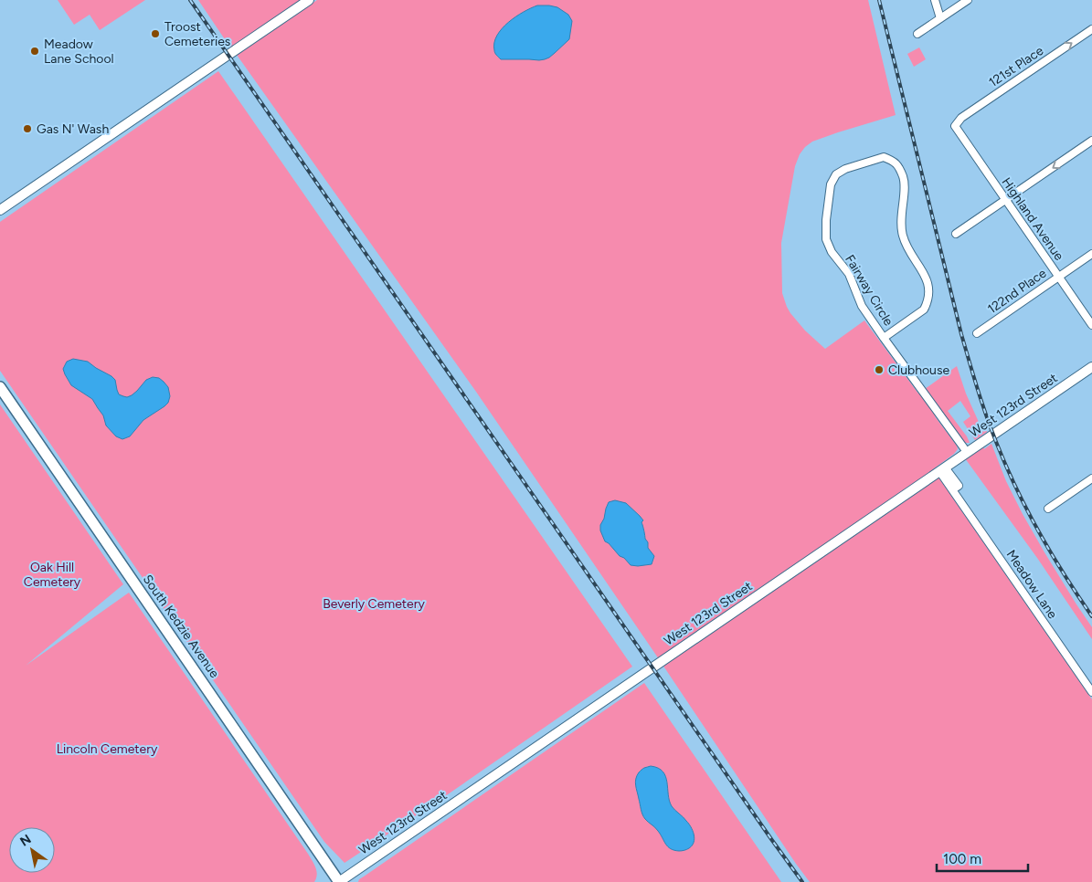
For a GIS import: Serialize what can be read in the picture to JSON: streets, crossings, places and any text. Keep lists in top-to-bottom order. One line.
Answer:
{"streets":{"main road":["South Kedzie Avenue"],"street":["121st Place","Highland Avenue","Fairway Circle","122nd Place","West 123rd Street","Meadow Lane"]},"crossings":[["121st Place","Highland Avenue"],["Highland Avenue","122nd Place"],["Fairway Circle","West 123rd Street"],["West 123rd Street","Meadow Lane"],["West 123rd Street","South Kedzie Avenue"]],"one_way":["121st Place"],"parks":["Oak Hill Cemetery","Beverly Cemetery","Lincoln Cemetery"],"places":["Troost Cemeteries","Meadow Lane School","Gas N' Wash","Clubhouse"],"scale_bar":"100 m","north":"top left"}
